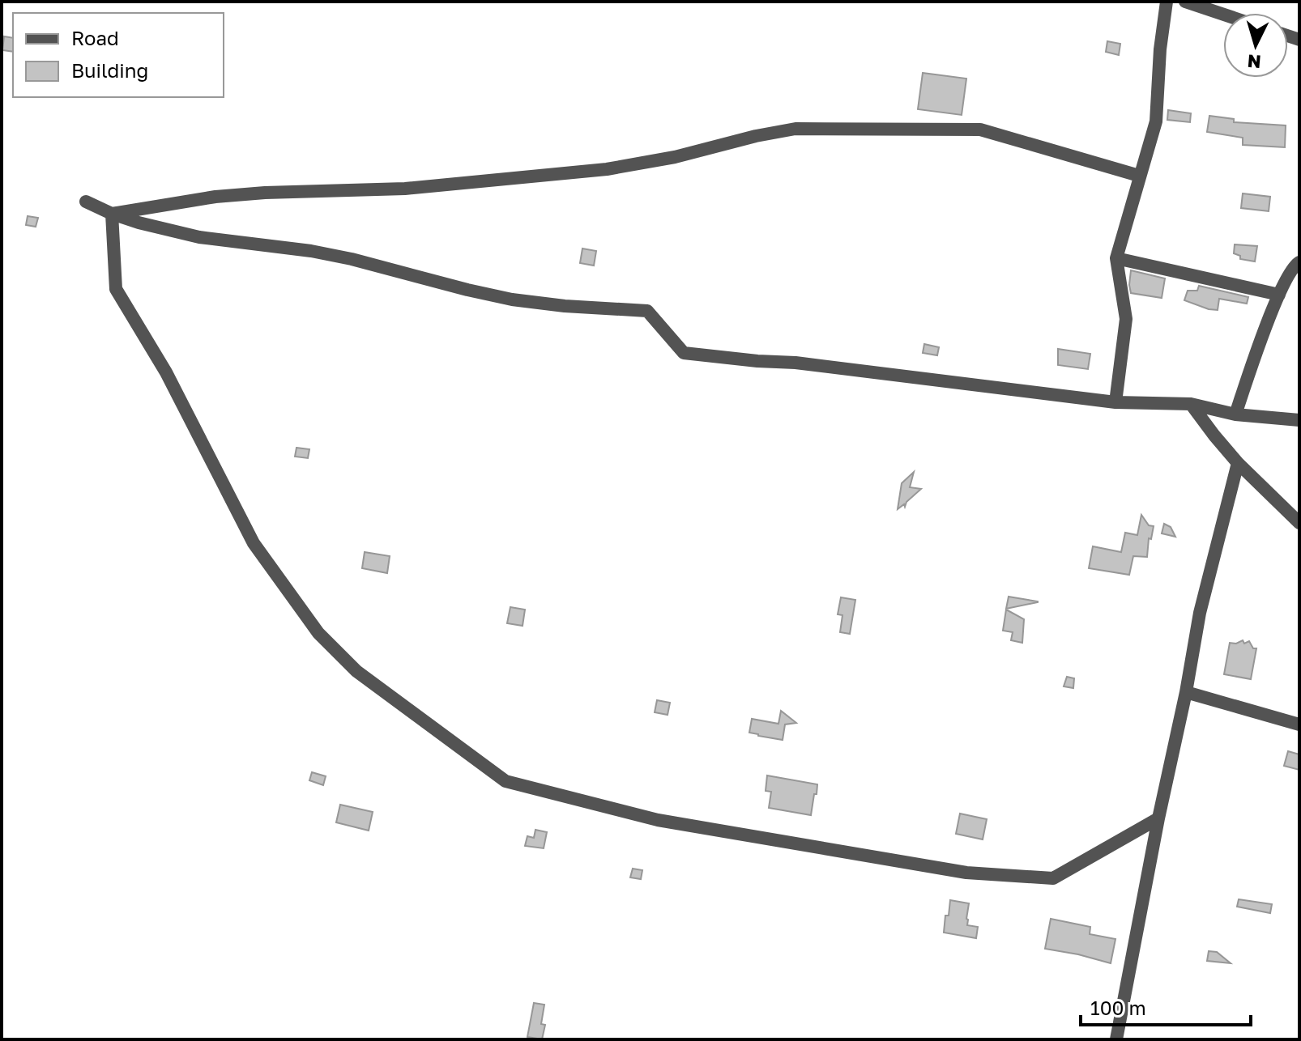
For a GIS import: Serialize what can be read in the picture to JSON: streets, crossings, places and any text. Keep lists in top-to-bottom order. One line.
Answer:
{"legend":["Road","Building"],"scale_bar":"100 m","north":"bottom"}
